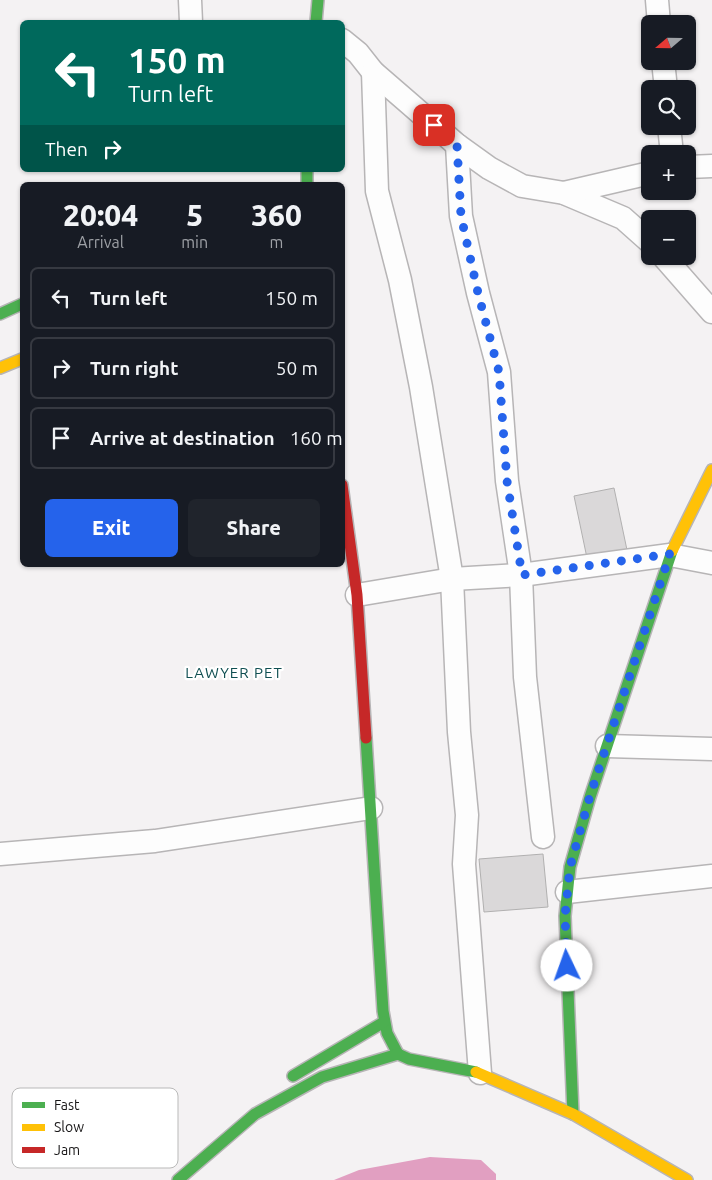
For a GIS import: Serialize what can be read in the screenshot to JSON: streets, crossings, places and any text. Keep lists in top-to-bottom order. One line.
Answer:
{"districts":["LAWYER PET"],"legend":["Fast","Slow","Jam"],"north":"left","page":{"map_buttons":["+","−"],"turn":["150 m","Turn left"],"then":"Then","eta":["20:04","Arrival","5","min","360","m"],"list":[{"name":"Turn left","value":"150 m"},{"name":"Turn right","value":"50 m"},{"name":"Arrive at destination","value":"160 m"}],"buttons":["Exit","Share"]}}
